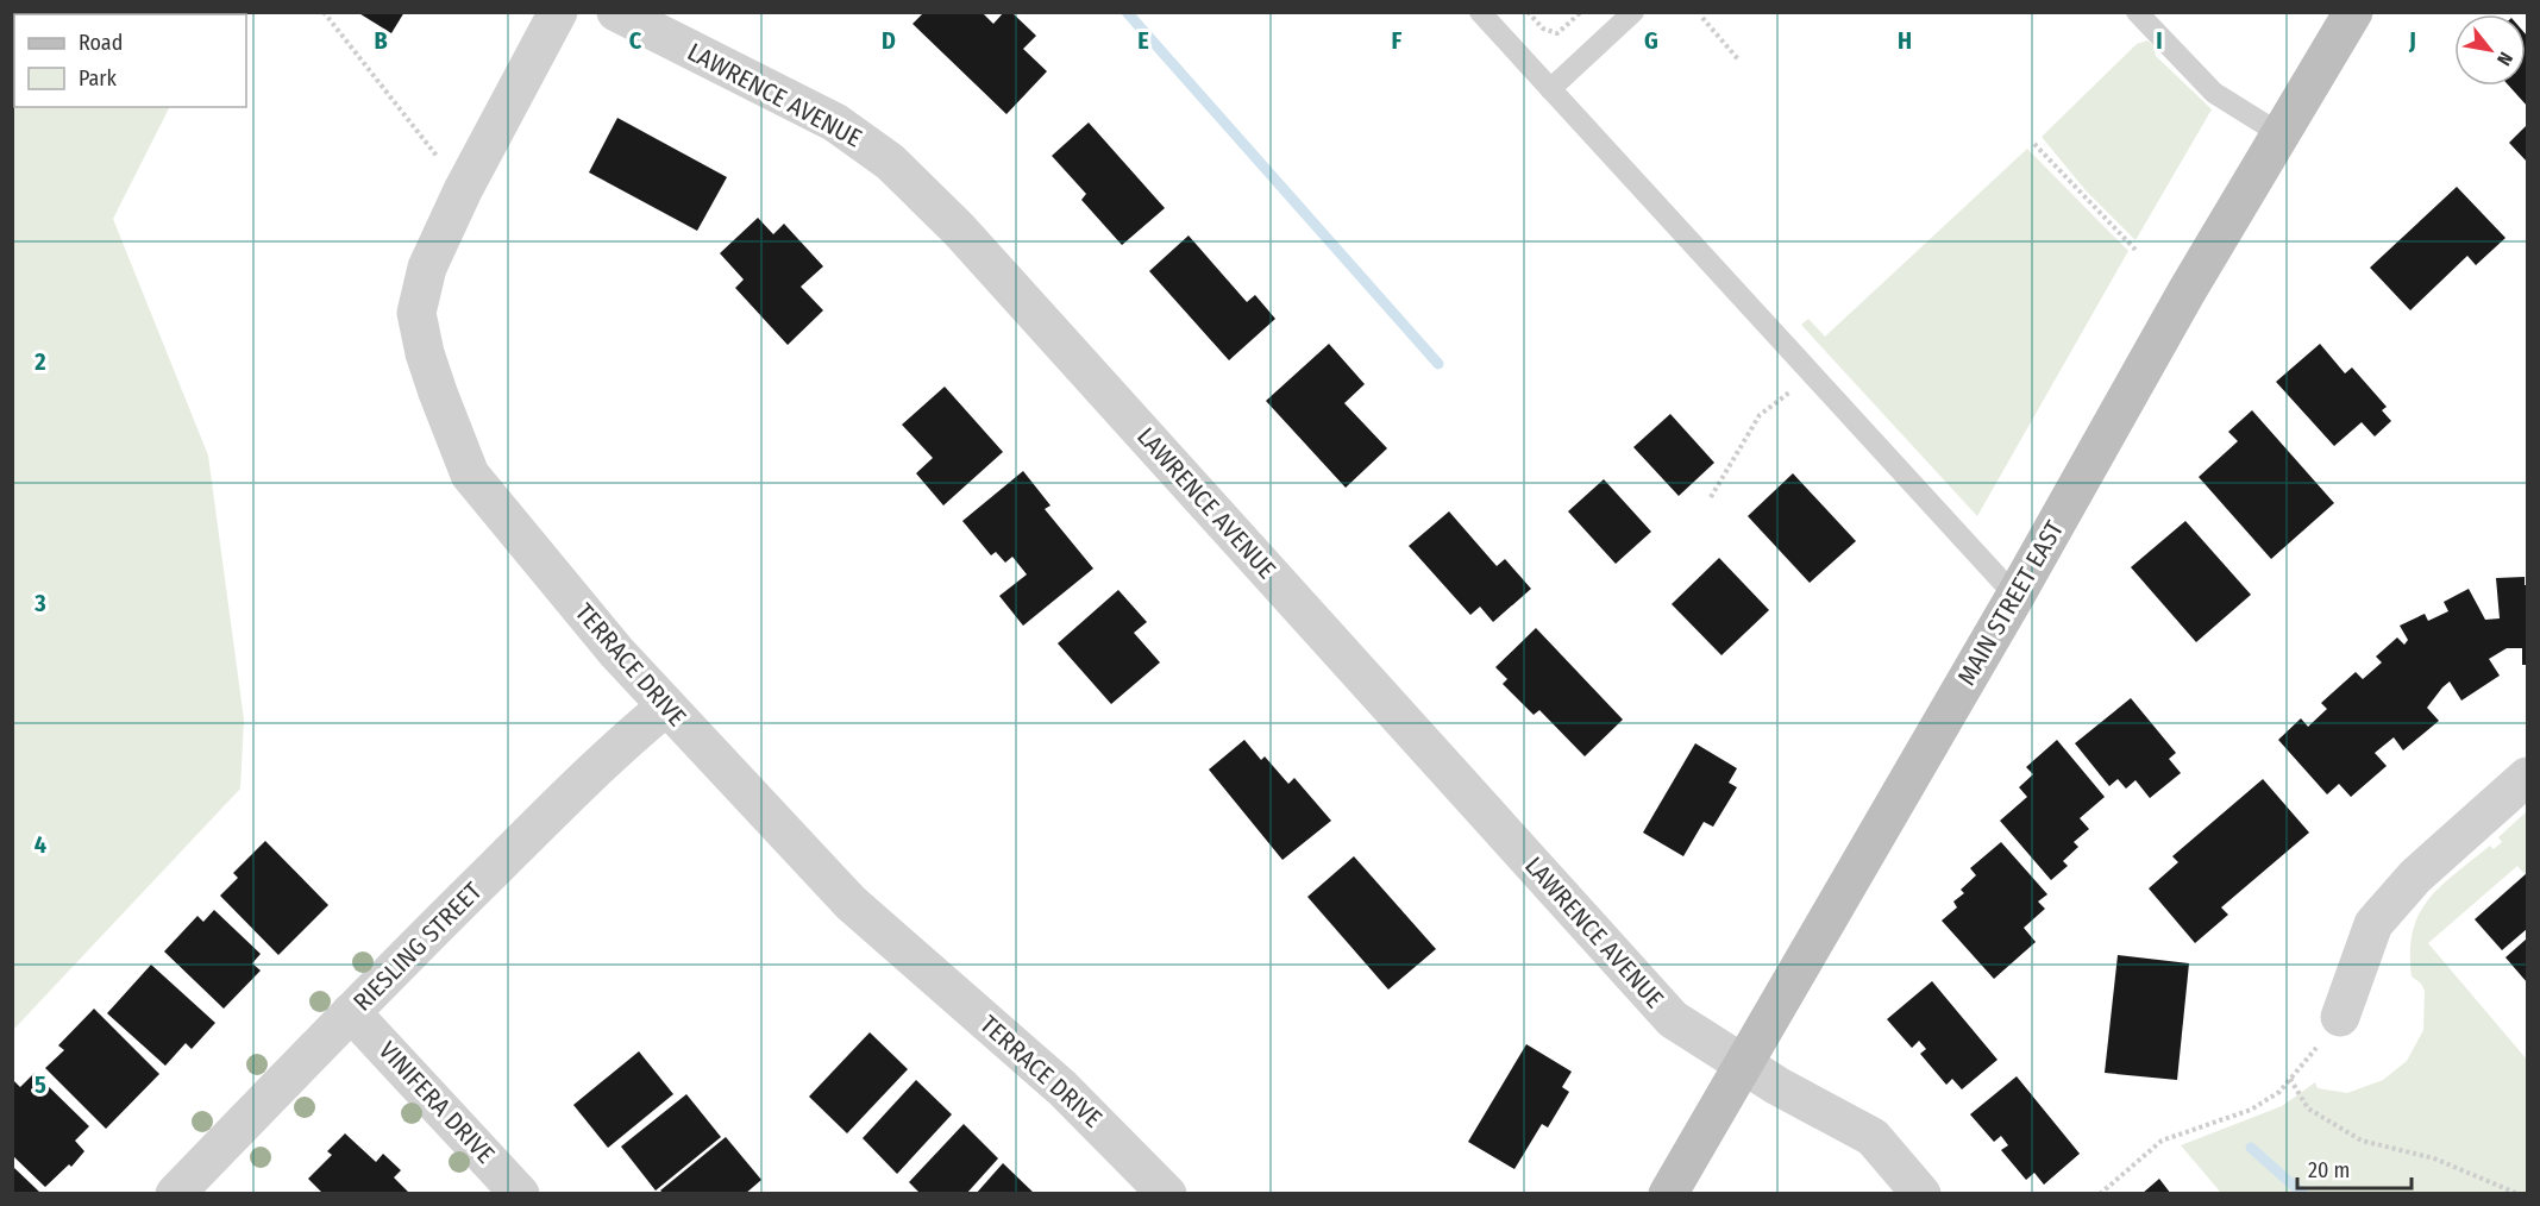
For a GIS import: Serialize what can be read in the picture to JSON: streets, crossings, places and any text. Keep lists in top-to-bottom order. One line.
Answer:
{"streets":{"main road":["MAIN STREET EAST"],"street":["LAWRENCE AVENUE","TERRACE DRIVE","RIESLING STREET","VINIFERA DRIVE"]},"crossings":[["LAWRENCE AVENUE","MAIN STREET EAST"],["TERRACE DRIVE","RIESLING STREET"],["RIESLING STREET","VINIFERA DRIVE"]],"legend":["Road","Park"],"scale_bar":"20 m","north":"bottom right","grid":{"columns":["B","C","D","E","F","G","H","I","J"],"rows":["2","3","4","5"]}}
